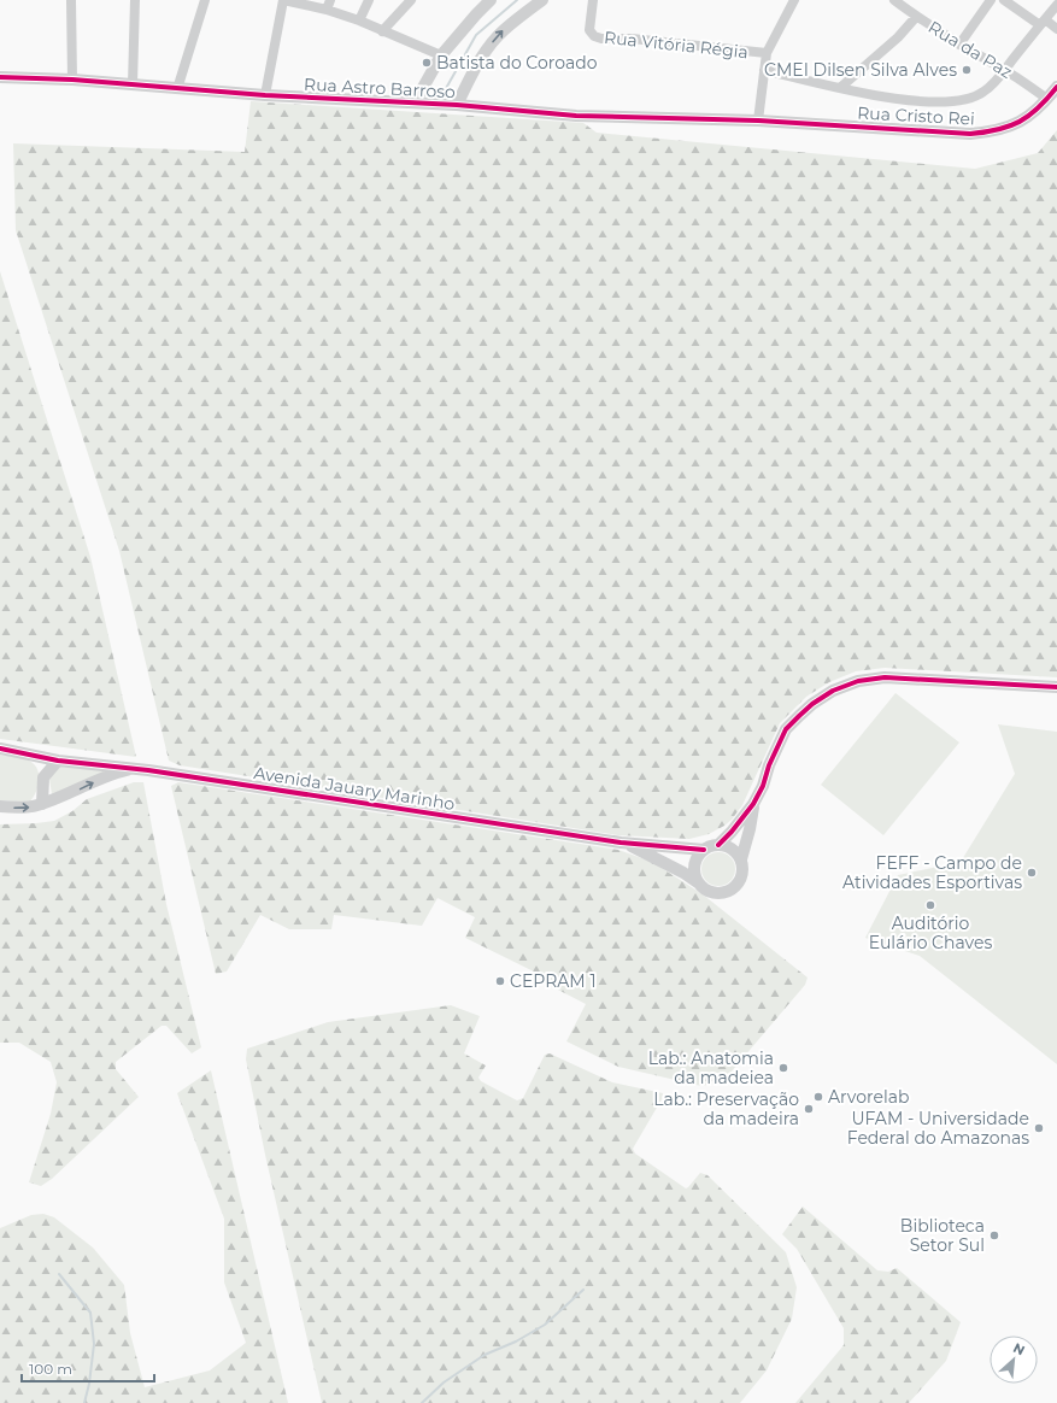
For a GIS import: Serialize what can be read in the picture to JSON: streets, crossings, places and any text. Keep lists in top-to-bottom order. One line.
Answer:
{"streets":{"street":["Rua Vitória Régia","Rua da Paz","Rua Astro Barroso","Rua Cristo Rei","Avenida Jauary Marinho"]},"crossings":[["Rua da Paz","Rua Cristo Rei"],["Rua Astro Barroso","Rua Cristo Rei"]],"places":["Batista do Coroado","CMEI Dilsen Silva Alves","FEFF - Campo de Atividades Esportivas","Auditório Eulário Chaves","CEPRAM 1","Lab.: Anatomia da madeiea","Arvorelab","Lab.: Preservação da madeira","UFAM - Universidade Federal do Amazonas","Biblioteca Setor Sul"],"scale_bar":"100 m","north":"top right"}
